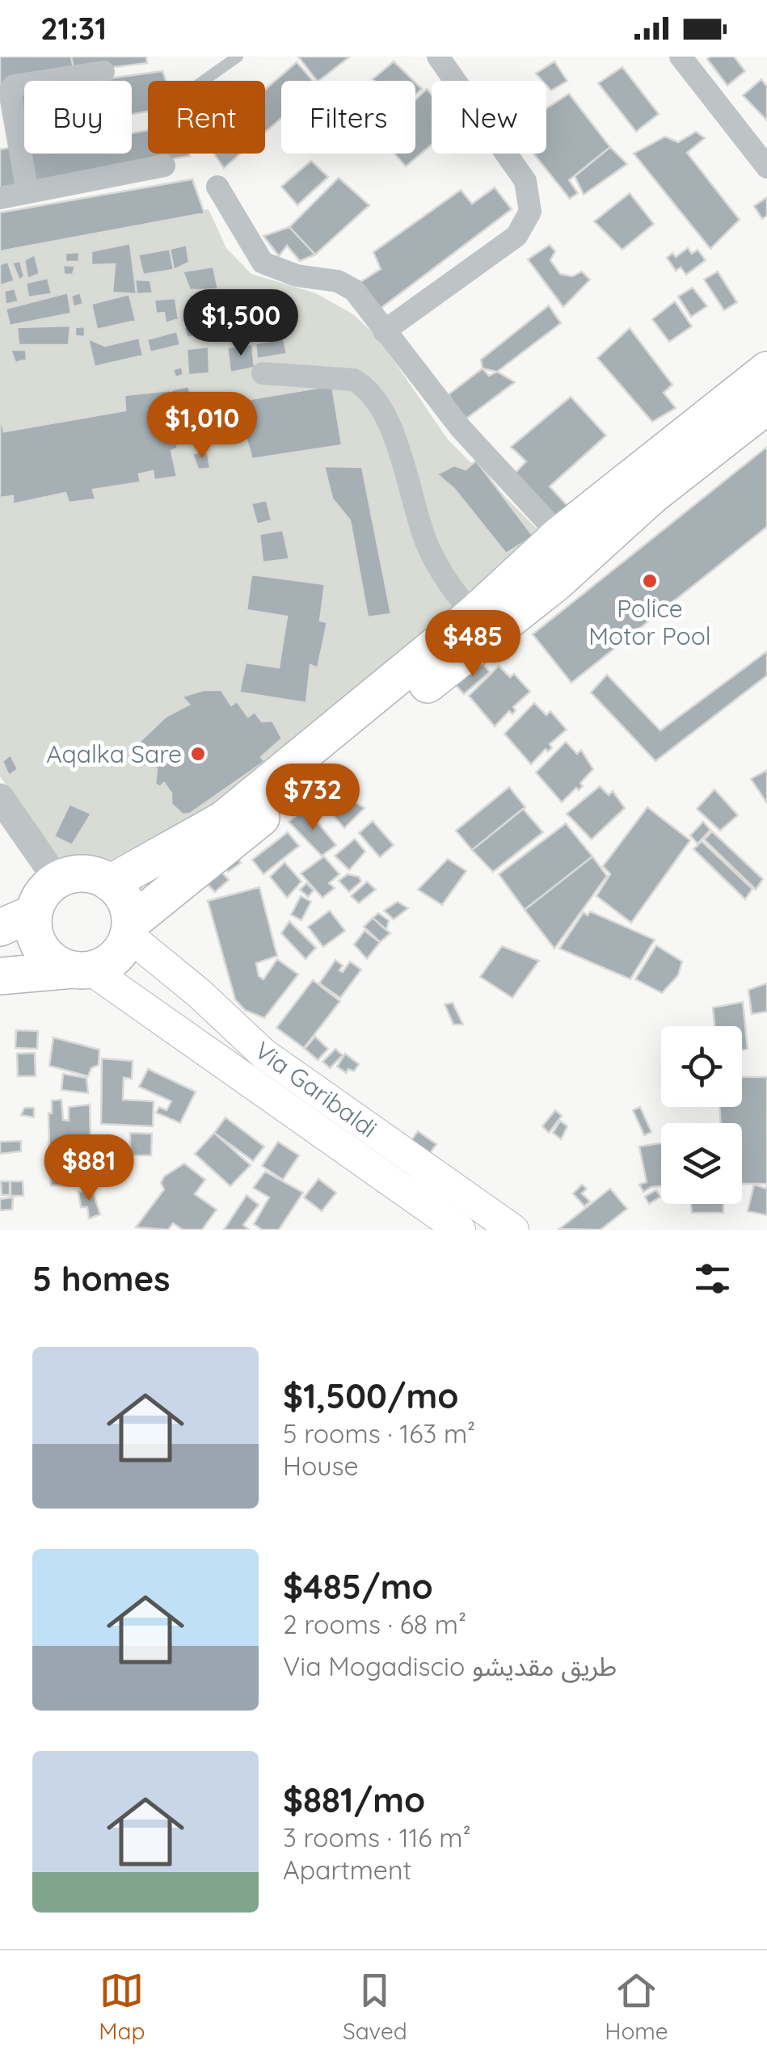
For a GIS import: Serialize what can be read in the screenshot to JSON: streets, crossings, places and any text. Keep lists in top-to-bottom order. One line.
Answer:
{"streets":{"main road":["Via Garibaldi"]},"places":["Police Motor Pool","Aqalka Sare"],"page":{"status":"21:31","chip":["Buy","Rent","Filters","New"],"price":["$1,500","$1,010","$485","$732","$881"],"heading":"5 homes","list":[{"name":"$1,500/mo","note":"5 rooms · 163 m² · House"},{"name":"$485/mo","note":"2 rooms · 68 m² · Via Mogadiscio طريق مقديشو"},{"name":"$881/mo","note":"3 rooms · 116 m² · Apartment"}],"tabs":["Map","Saved","Home"]}}
